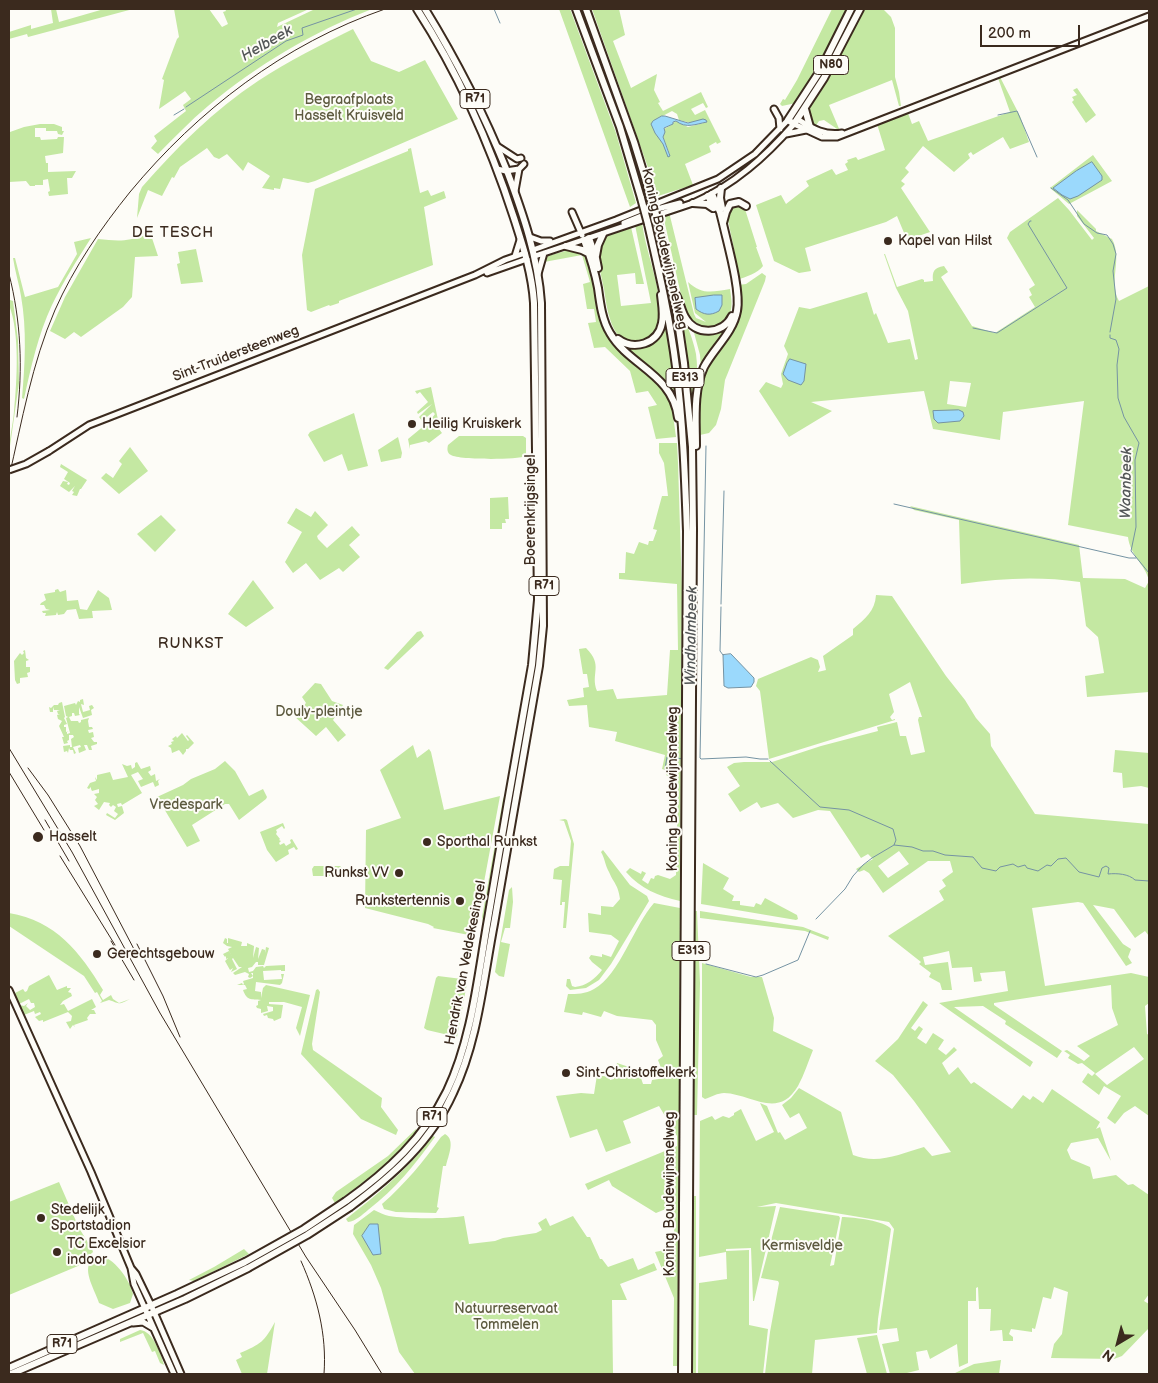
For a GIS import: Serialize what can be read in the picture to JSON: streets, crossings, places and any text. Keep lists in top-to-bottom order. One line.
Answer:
{"streets":{"highway":["N80","R71","Koning Boudewijnsnelweg","Sint-Truidersteenweg","E313","Boerenkrijgsingel","Hendrik van Veldekesingel"]},"crossings":[["N80","Sint-Truidersteenweg"],["R71","Sint-Truidersteenweg"],["R71","Boerenkrijgsingel"],["R71","Hendrik van Veldekesingel"],["Sint-Truidersteenweg","Boerenkrijgsingel"],["Boerenkrijgsingel","Hendrik van Veldekesingel"]],"districts":["DE TESCH","RUNKST"],"water":["Helbeek","Waanbeek","Windhalmbeek"],"parks":["Begraafplaats Hasselt Kruisveld","Douly-pleintje","Vredespark","Kermisveldje","Natuurreservaat Tommelen"],"places":["Kapel van Hilst","Heilig Kruiskerk","Hasselt","Sporthal Runkst","Runkst VV","Runkstertennis","Gerechtsgebouw","Sint-Christoffelkerk","Stedelijk Sportstadion","TC Excelsior indoor"],"scale_bar":"200 m","north":"bottom left"}
